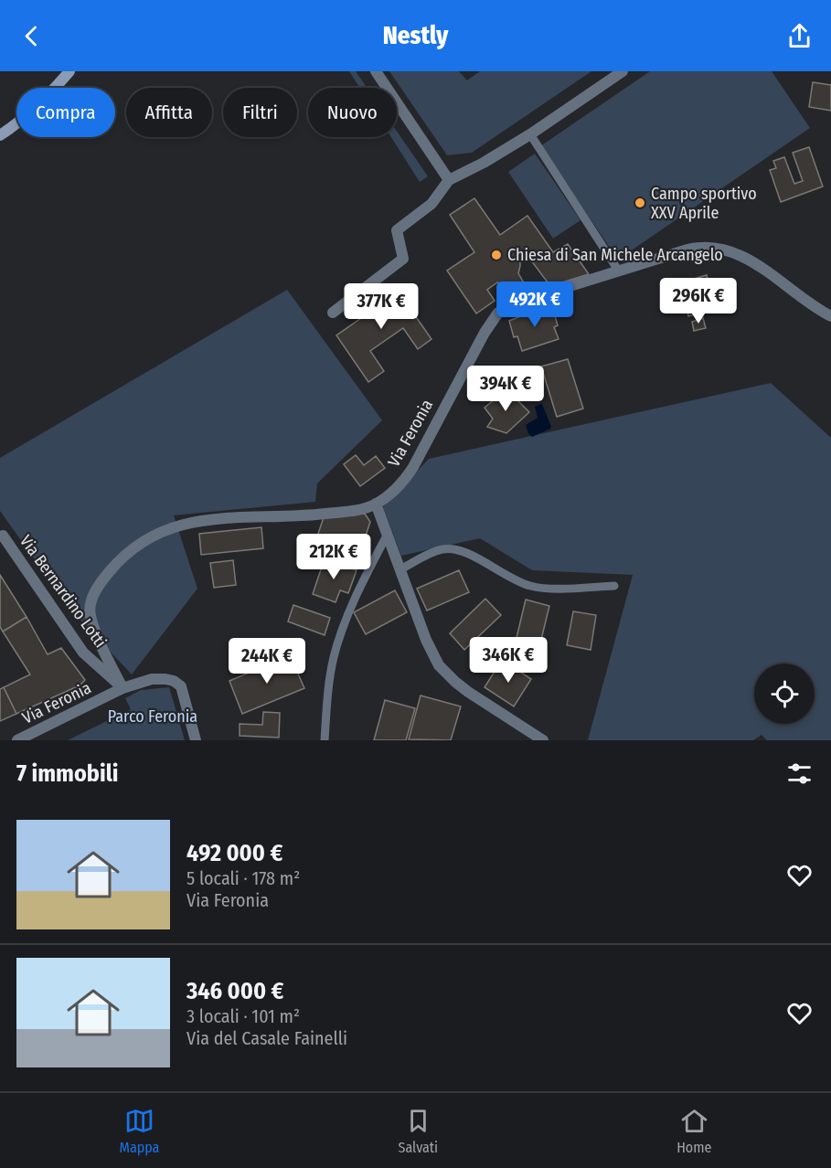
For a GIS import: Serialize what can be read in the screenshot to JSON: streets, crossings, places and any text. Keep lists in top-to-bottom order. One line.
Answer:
{"streets":{"street":["Via Feronia","Via Bernardino Lotti"]},"crossings":[["Via Feronia","Via Bernardino Lotti"]],"parks":["Parco Feronia"],"places":["Campo sportivo XXV Aprile","Chiesa di San Michele Arcangelo"],"page":{"header":"Nestly","chip":["Compra","Affitta","Filtri","Nuovo"],"price":["296K €","492K €","377K €","394K €","212K €","346K €","244K €"],"heading":"7 immobili","list":[{"name":"492 000 €","note":"5 locali · 178 m² · Via Feronia"},{"name":"346 000 €","note":"3 locali · 101 m² · Via del Casale Fainelli"}],"tabs":["Mappa","Salvati","Home"]}}
